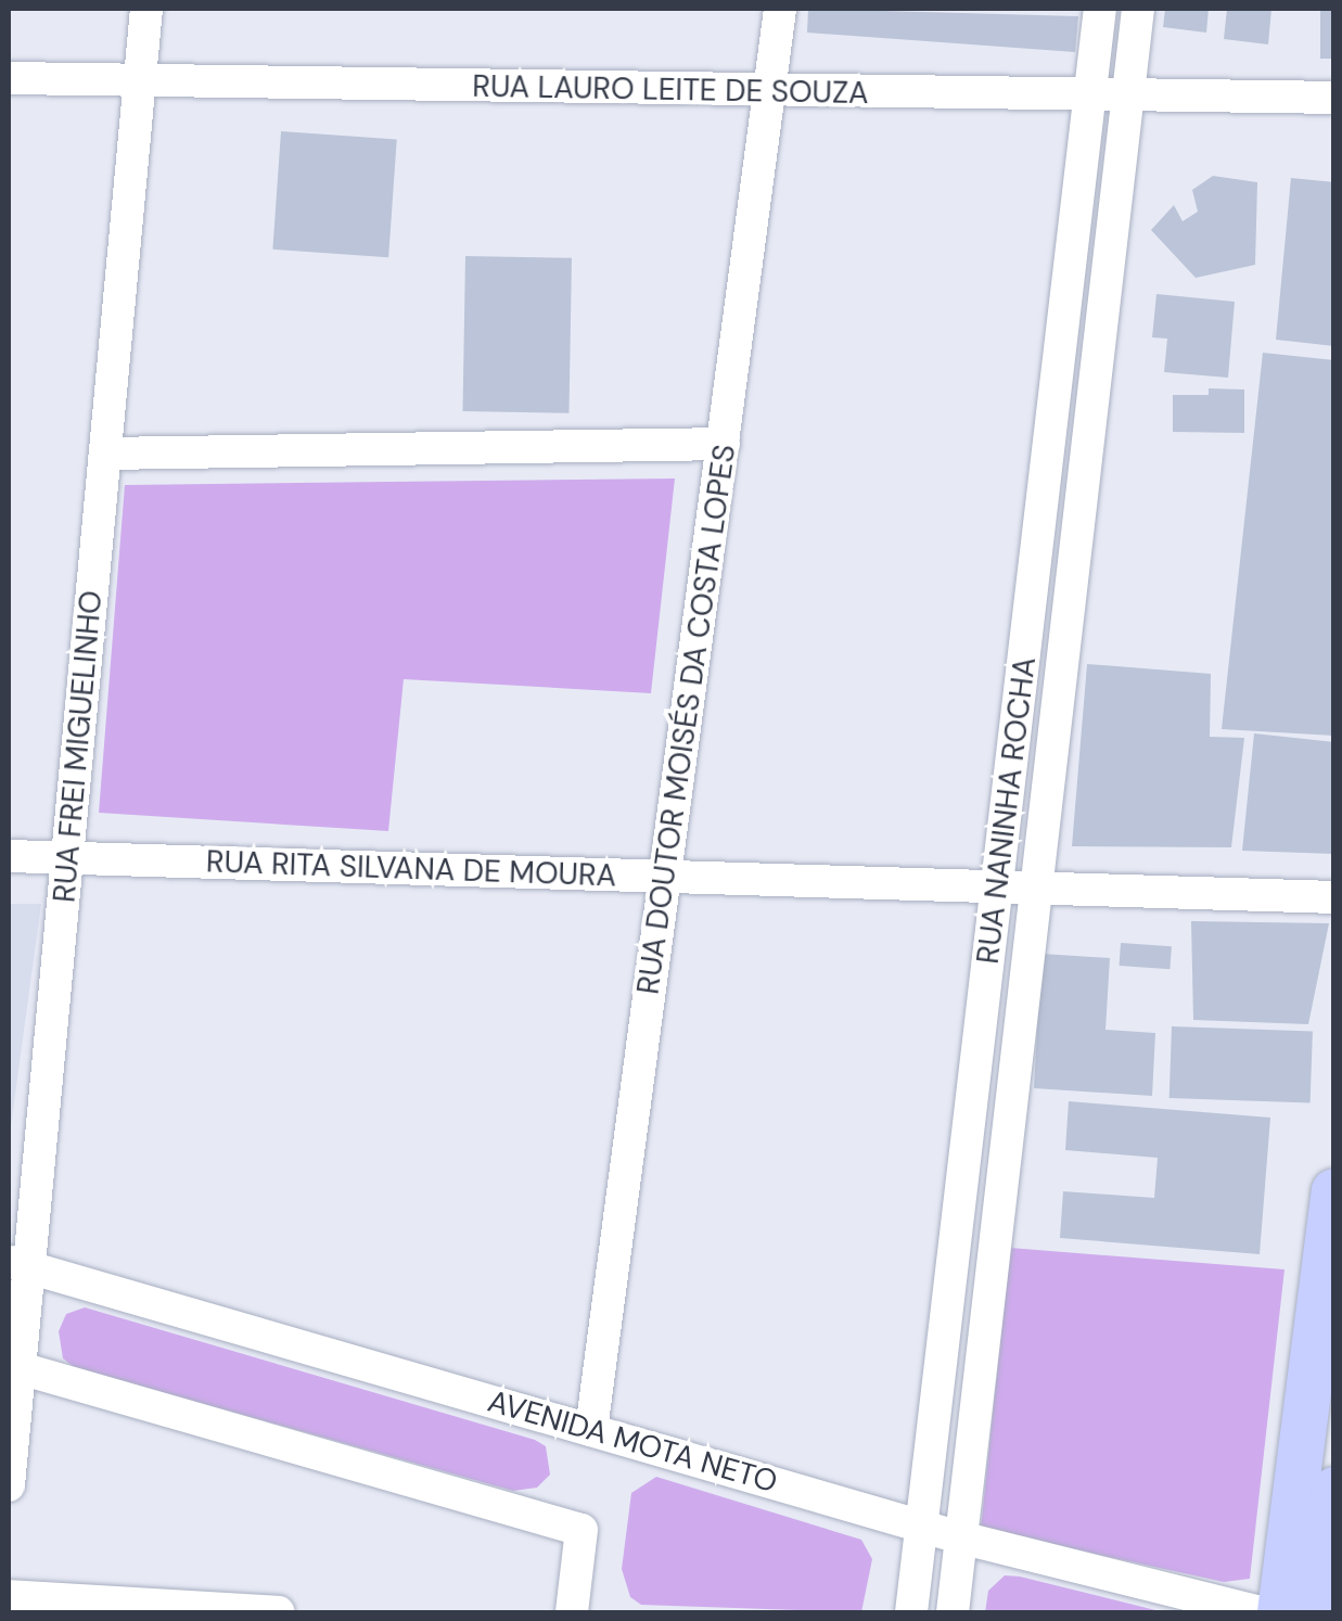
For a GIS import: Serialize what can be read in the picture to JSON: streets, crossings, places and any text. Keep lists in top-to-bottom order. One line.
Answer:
{"streets":{"street":["RUA LAURO LEITE DE SOUZA","RUA DOUTOR MOISÉS DA COSTA LOPES","RUA FREI MIGUELINHO","RUA NANINHA ROCHA","RUA RITA SILVANA DE MOURA","AVENIDA MOTA NETO"]},"crossings":[["RUA LAURO LEITE DE SOUZA","RUA DOUTOR MOISÉS DA COSTA LOPES"],["RUA LAURO LEITE DE SOUZA","RUA FREI MIGUELINHO"],["RUA LAURO LEITE DE SOUZA","RUA NANINHA ROCHA"],["RUA DOUTOR MOISÉS DA COSTA LOPES","RUA RITA SILVANA DE MOURA"],["RUA DOUTOR MOISÉS DA COSTA LOPES","AVENIDA MOTA NETO"],["RUA FREI MIGUELINHO","RUA RITA SILVANA DE MOURA"],["RUA FREI MIGUELINHO","AVENIDA MOTA NETO"],["RUA NANINHA ROCHA","RUA RITA SILVANA DE MOURA"],["RUA NANINHA ROCHA","AVENIDA MOTA NETO"]]}
